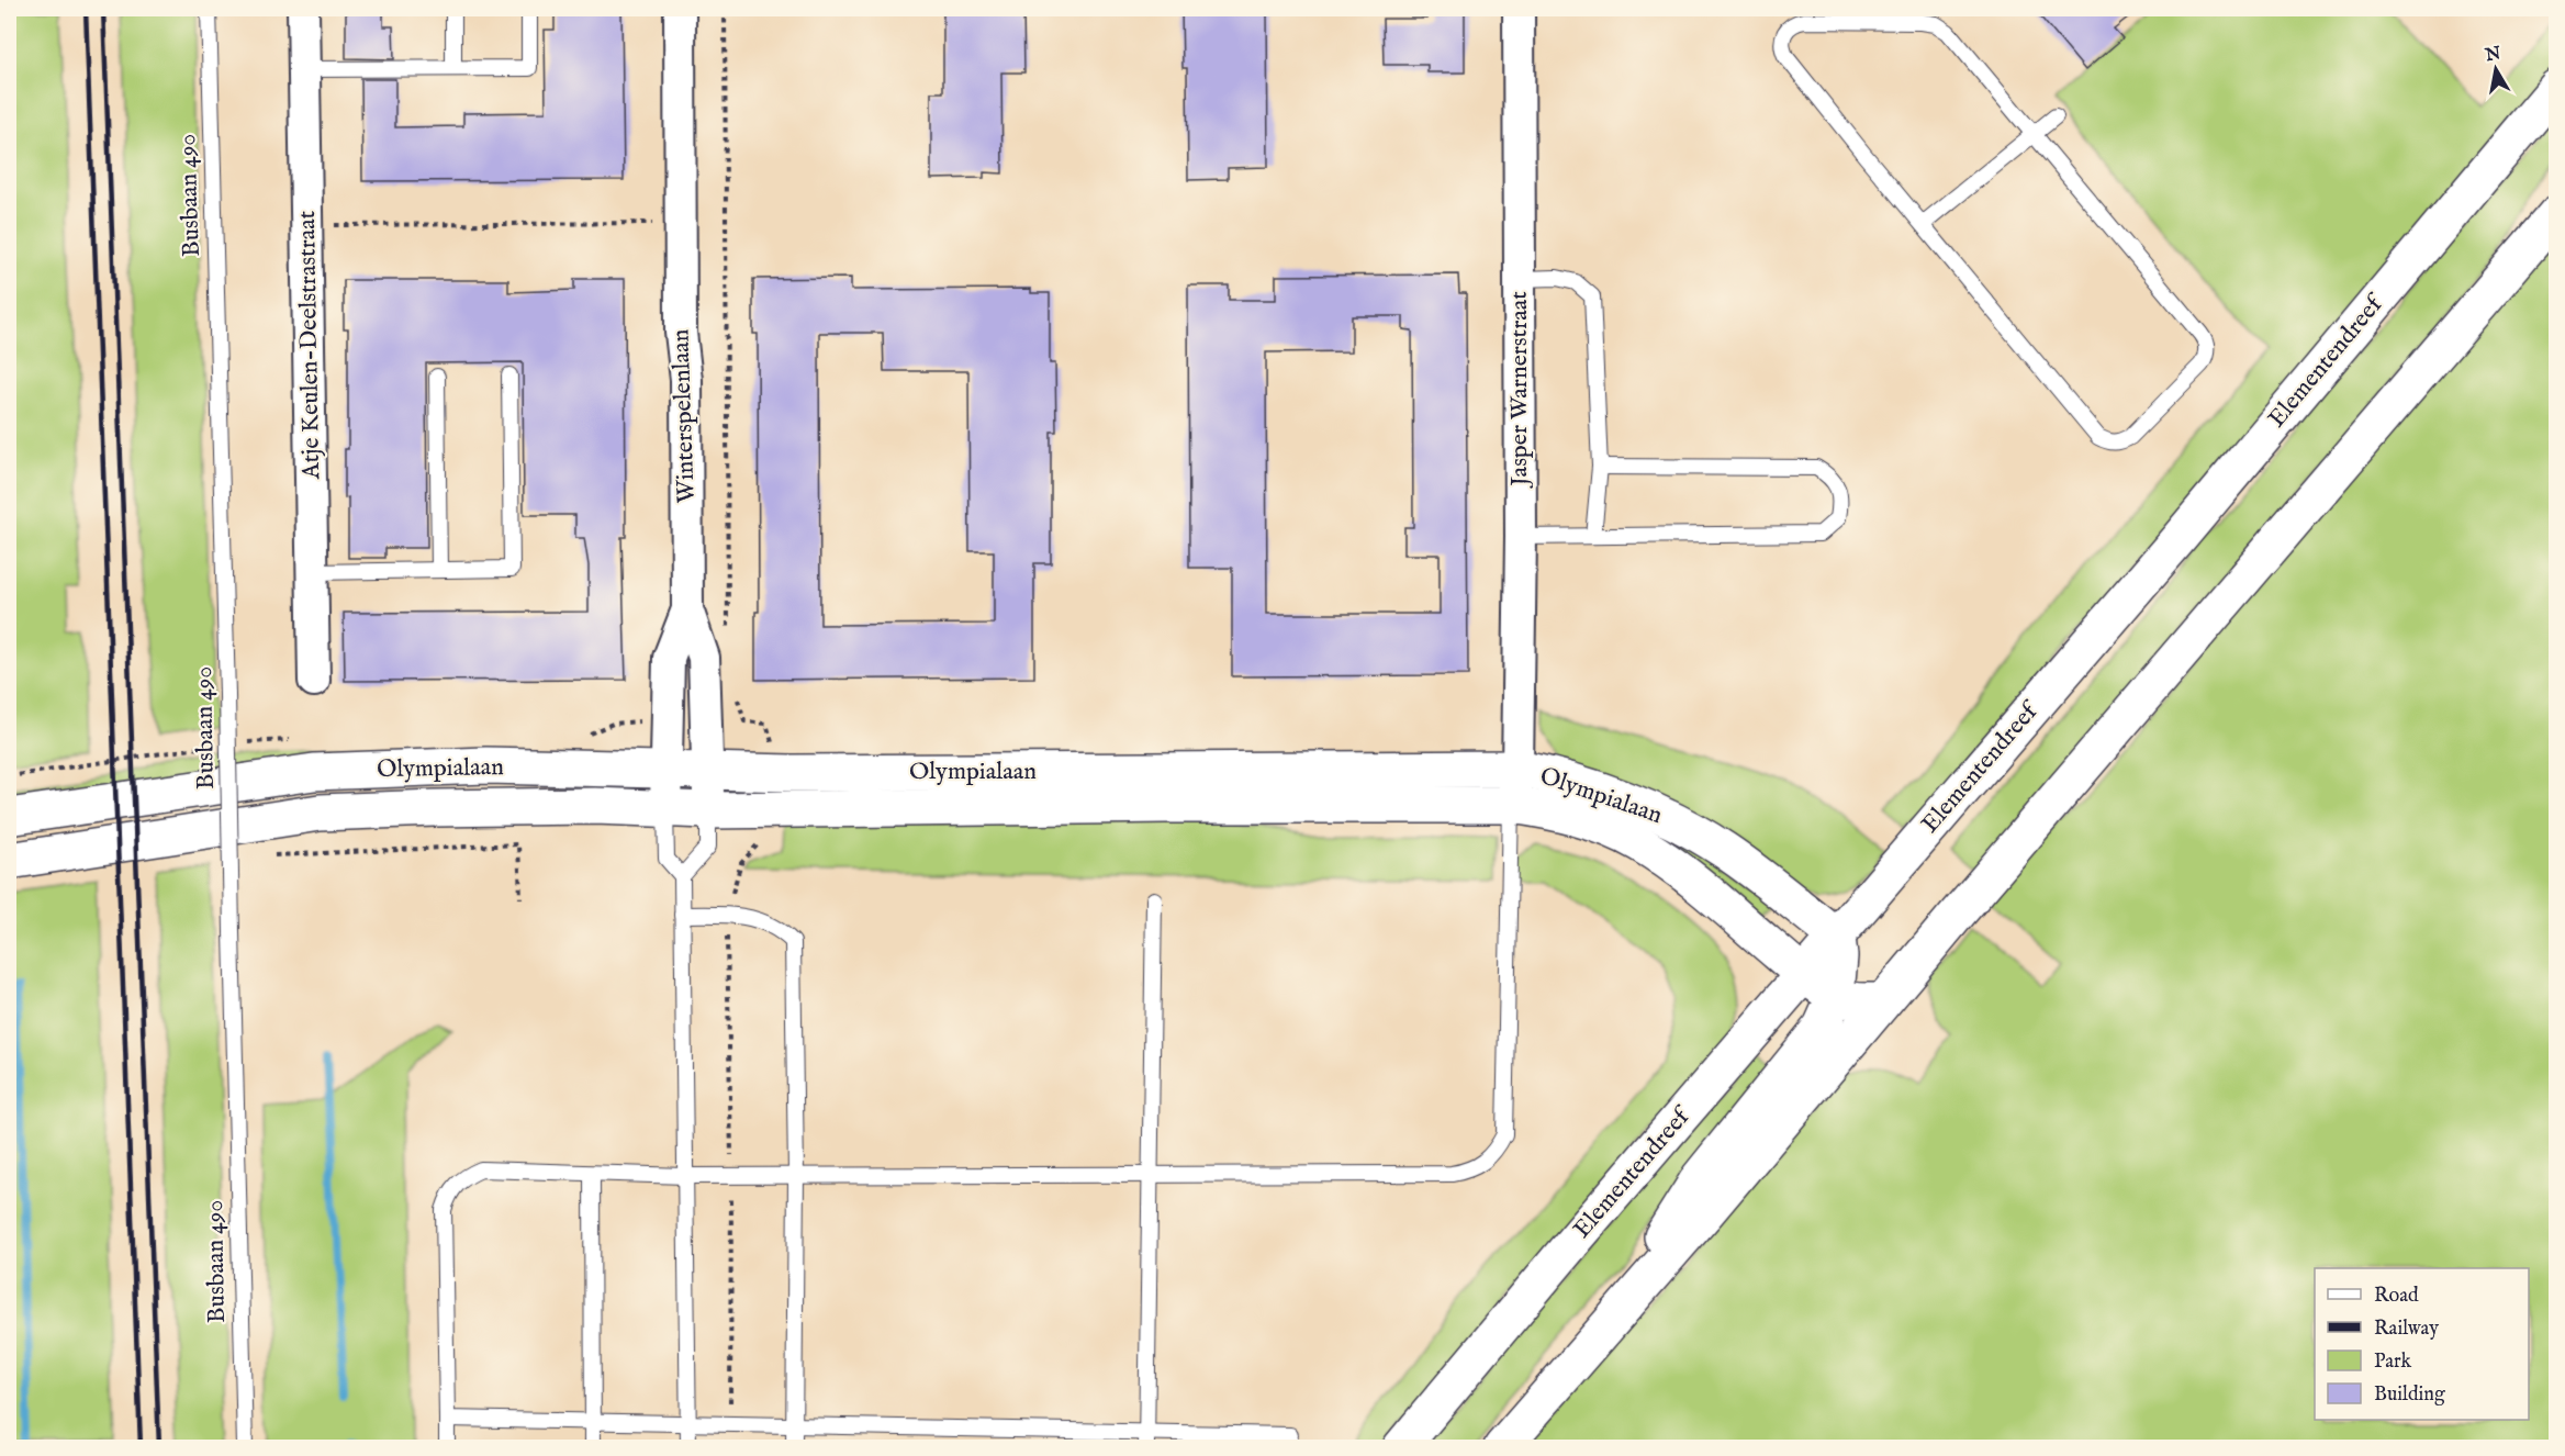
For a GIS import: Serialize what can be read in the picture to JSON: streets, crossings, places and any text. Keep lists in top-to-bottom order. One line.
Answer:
{"streets":{"street":["Atje Keulen-Deelstrastraat","Elementendreef","Jasper Warnerstraat","Winterspelenlaan","Olympialaan"],"lane":["Busbaan 490"]},"crossings":[["Elementendreef","Olympialaan"],["Jasper Warnerstraat","Olympialaan"],["Winterspelenlaan","Olympialaan"]],"legend":["Road","Railway","Park","Building"],"north":"top"}
